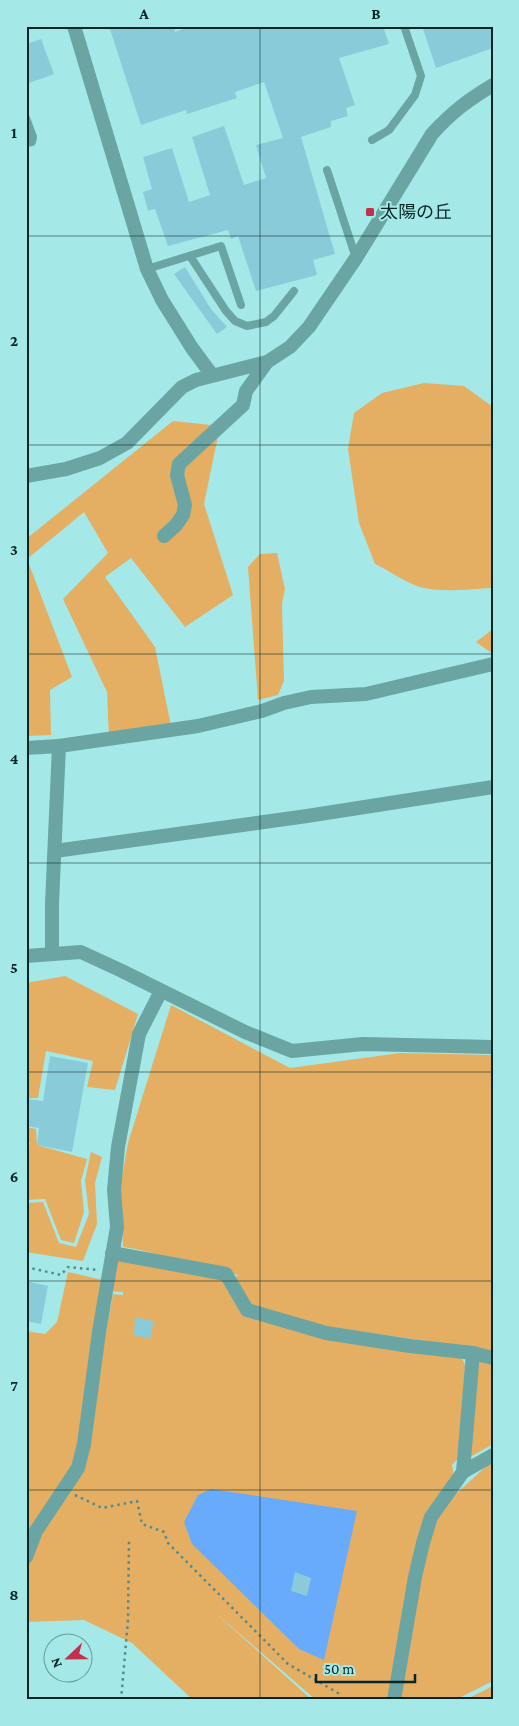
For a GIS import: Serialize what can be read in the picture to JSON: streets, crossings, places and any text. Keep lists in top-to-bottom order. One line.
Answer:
{"places":{"transit":["太陽の丘"]},"scale_bar":"50 m","north":"left","grid":{"columns":["A","B"],"rows":["1","2","3","4","5","6","7","8"]}}
